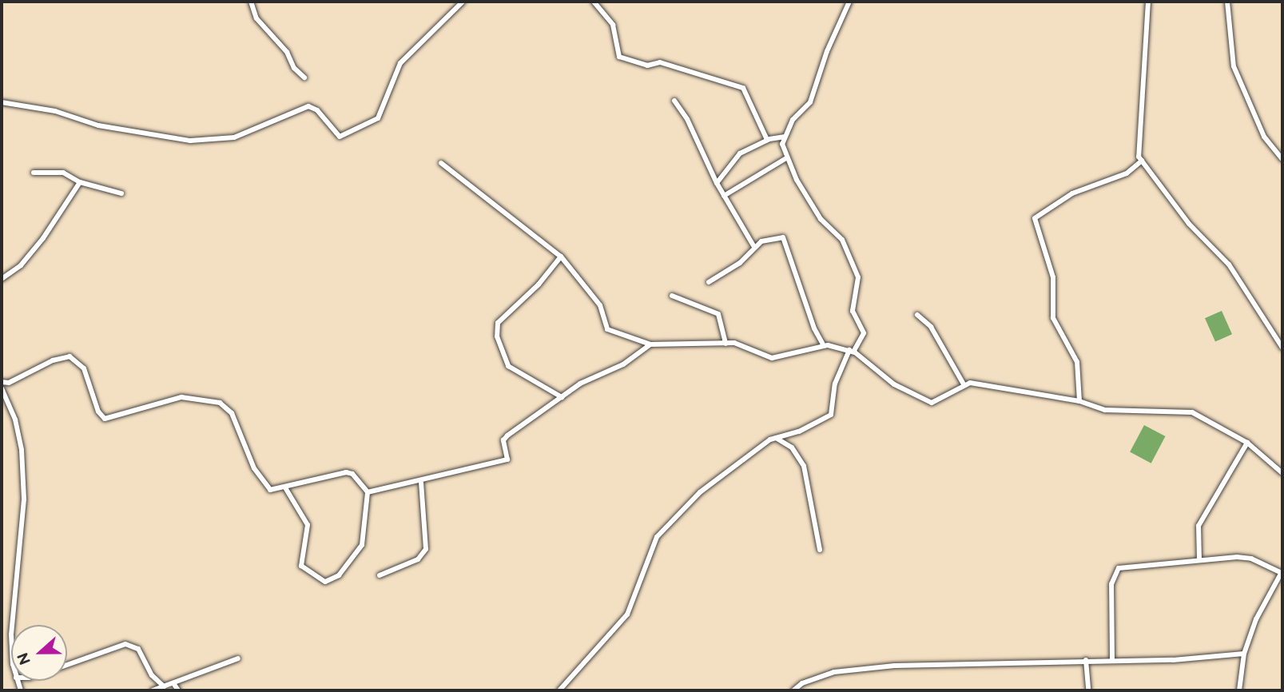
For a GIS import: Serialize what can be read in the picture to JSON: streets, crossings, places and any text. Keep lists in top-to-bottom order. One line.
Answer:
{"north":"left"}
